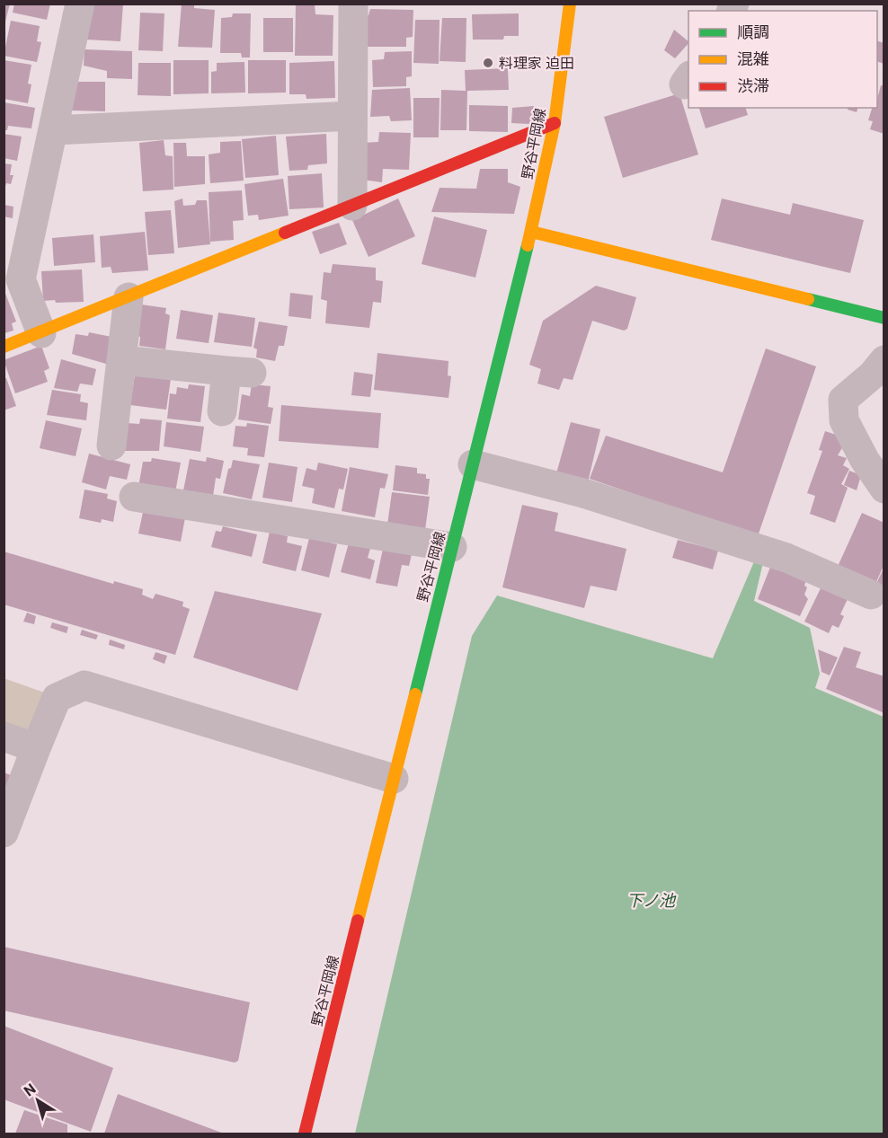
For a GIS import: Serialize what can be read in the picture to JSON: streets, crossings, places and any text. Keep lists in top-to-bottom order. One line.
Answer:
{"streets":{"main road":["野谷平岡線"]},"water":["下ノ池"],"places":["料理家 迫田"],"legend":["順調","混雑","渋滞"],"north":"top left"}
